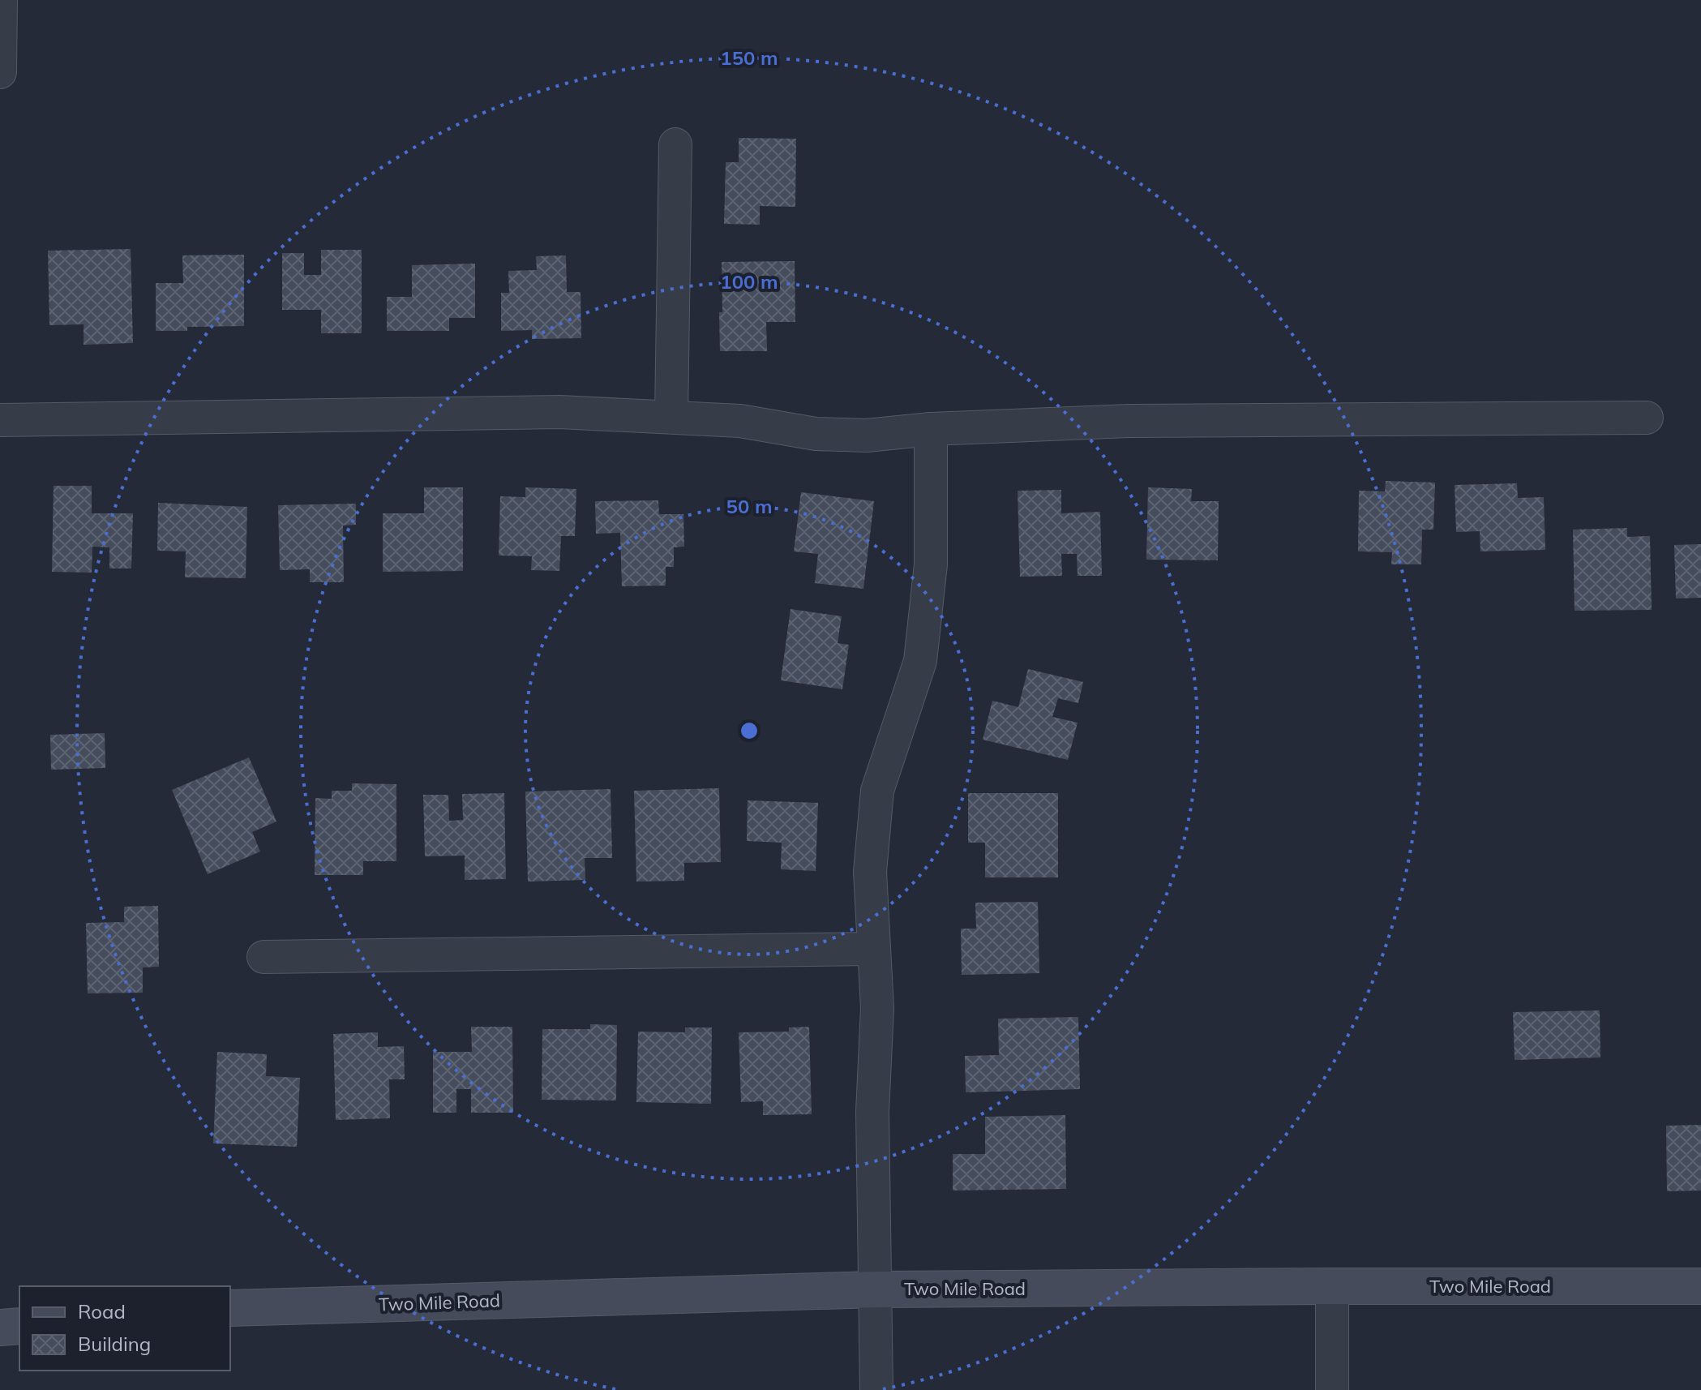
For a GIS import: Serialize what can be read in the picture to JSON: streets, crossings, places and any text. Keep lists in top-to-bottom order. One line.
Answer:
{"streets":{"street":["Two Mile Road"]},"legend":["Road","Building"],"rings":["150 m","100 m","50 m"]}
